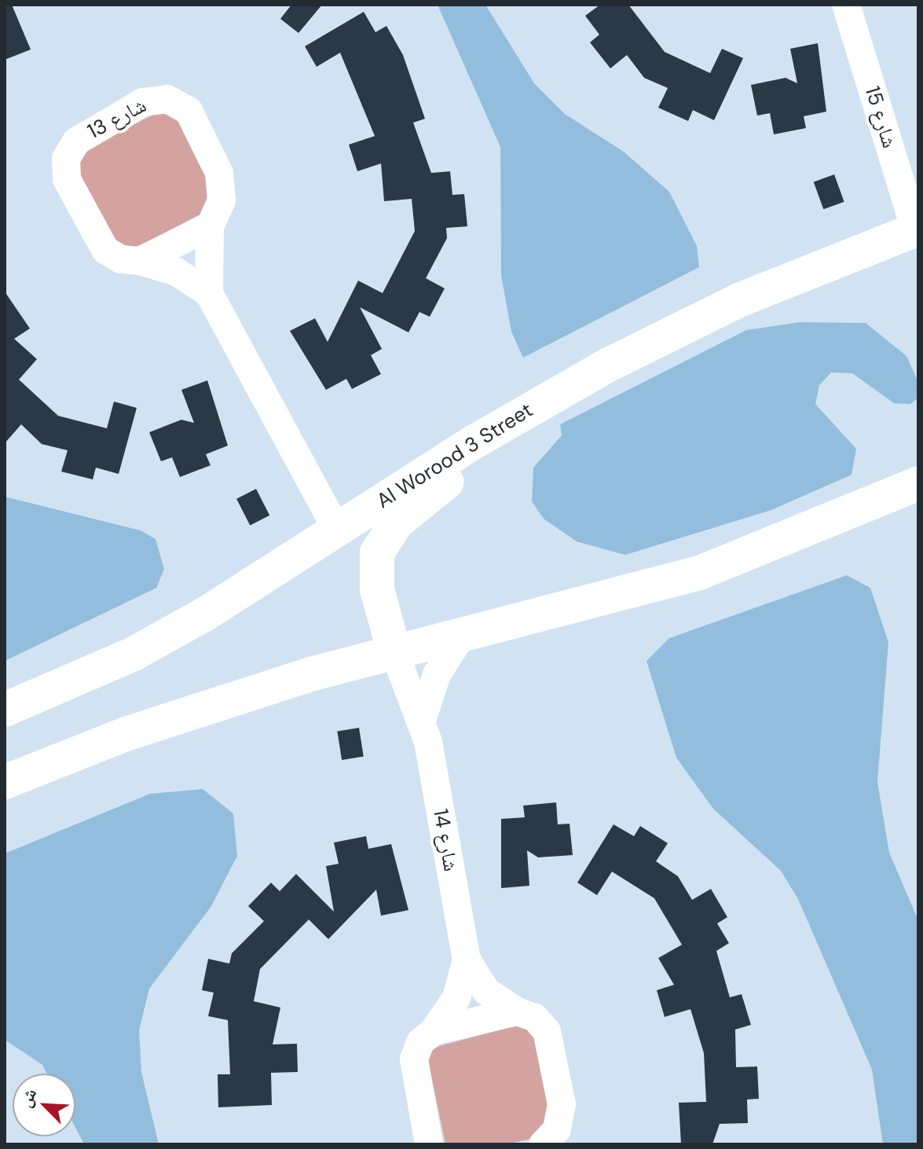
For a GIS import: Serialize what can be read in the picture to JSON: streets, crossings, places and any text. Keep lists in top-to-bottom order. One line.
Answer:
{"streets":{"street":["شارع 15","شارع 13","Al Worood 3 Street","شارع 14"]},"crossings":[["شارع 15","Al Worood 3 Street"],["شارع 13","Al Worood 3 Street"]],"north":"top left"}
